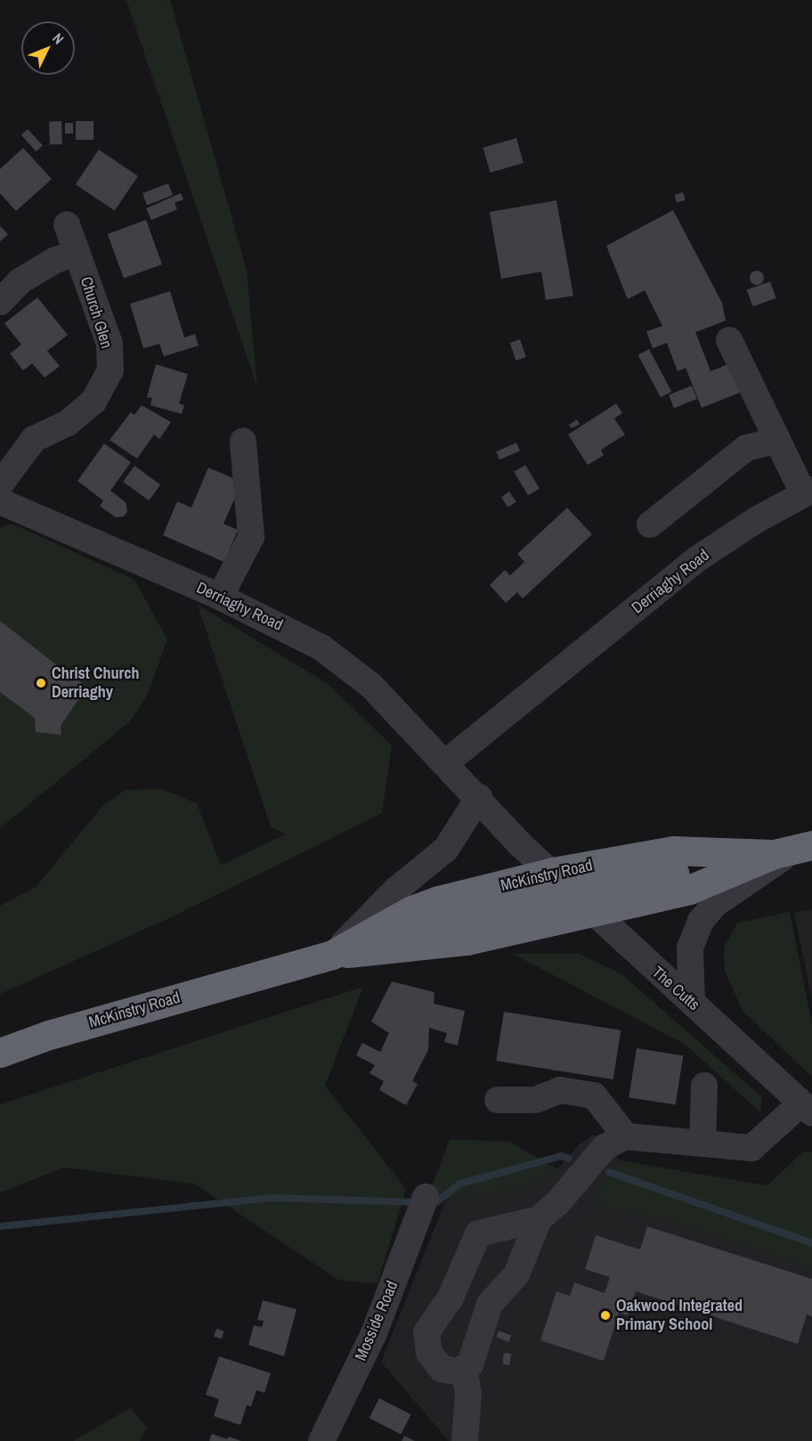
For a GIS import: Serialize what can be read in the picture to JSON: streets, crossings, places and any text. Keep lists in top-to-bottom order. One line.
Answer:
{"streets":{"highway":["McKinstry Road"],"street":["Church Glen","Derriaghy Road","The Cutts","Mosside Road"]},"crossings":[["Derriaghy Road","McKinstry Road"],["Derriaghy Road","The Cutts"],["McKinstry Road","The Cutts"]],"places":["Christ Church Derriaghy","Oakwood Integrated Primary School"],"north":"top right"}
